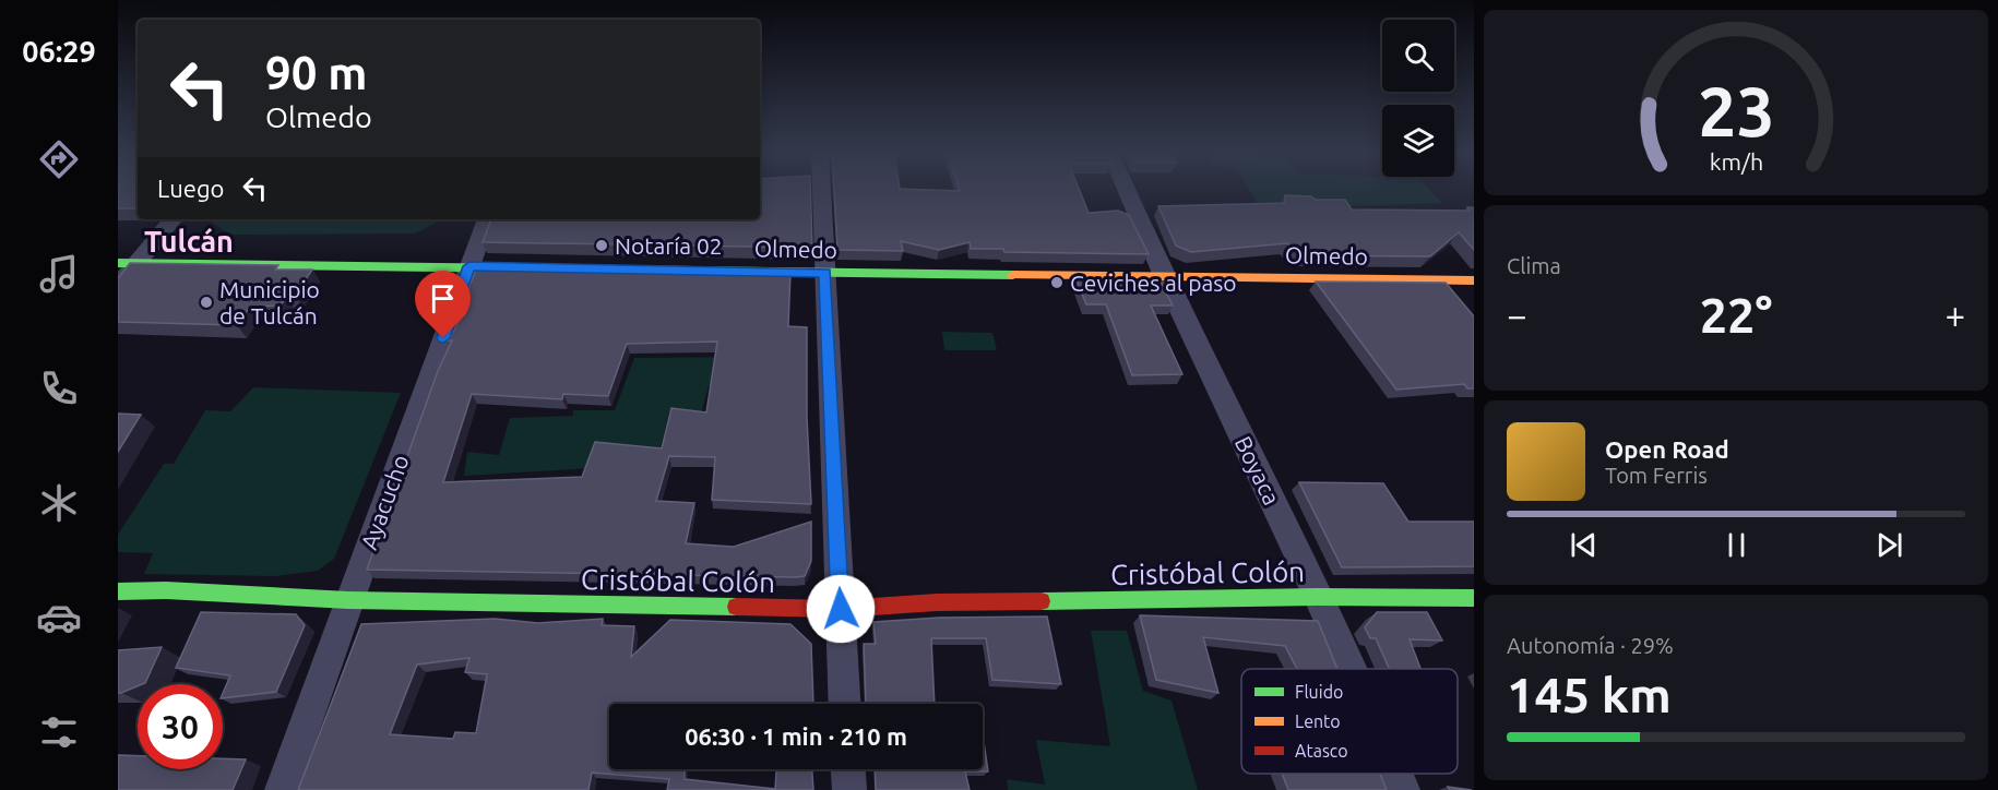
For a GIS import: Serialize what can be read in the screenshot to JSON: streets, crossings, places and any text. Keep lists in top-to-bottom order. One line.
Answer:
{"streets":{"street":["Olmedo","Boyaca","Ayacucho","Cristóbal Colón"]},"crossings":[["Olmedo","Boyaca"],["Olmedo","Ayacucho"],["Boyaca","Cristóbal Colón"],["Ayacucho","Cristóbal Colón"]],"districts":["Tulcán"],"places":["Notaría 02","Ceviches al paso","Municipio de Tulcán"],"legend":["Fluido","Lento","Atasco"],"page":{"tabs":"06:29","turn":["90 m","Olmedo"],"then":"Luego","tile":["Clima",["Autonomía · 29%","145 km"]],"heat":["−","22°","+"],"song":["Open Road","Tom Ferris"],"limit":"30","trip":"06:30 · 1 min · 210 m","gauge":["23","km/h"]}}
